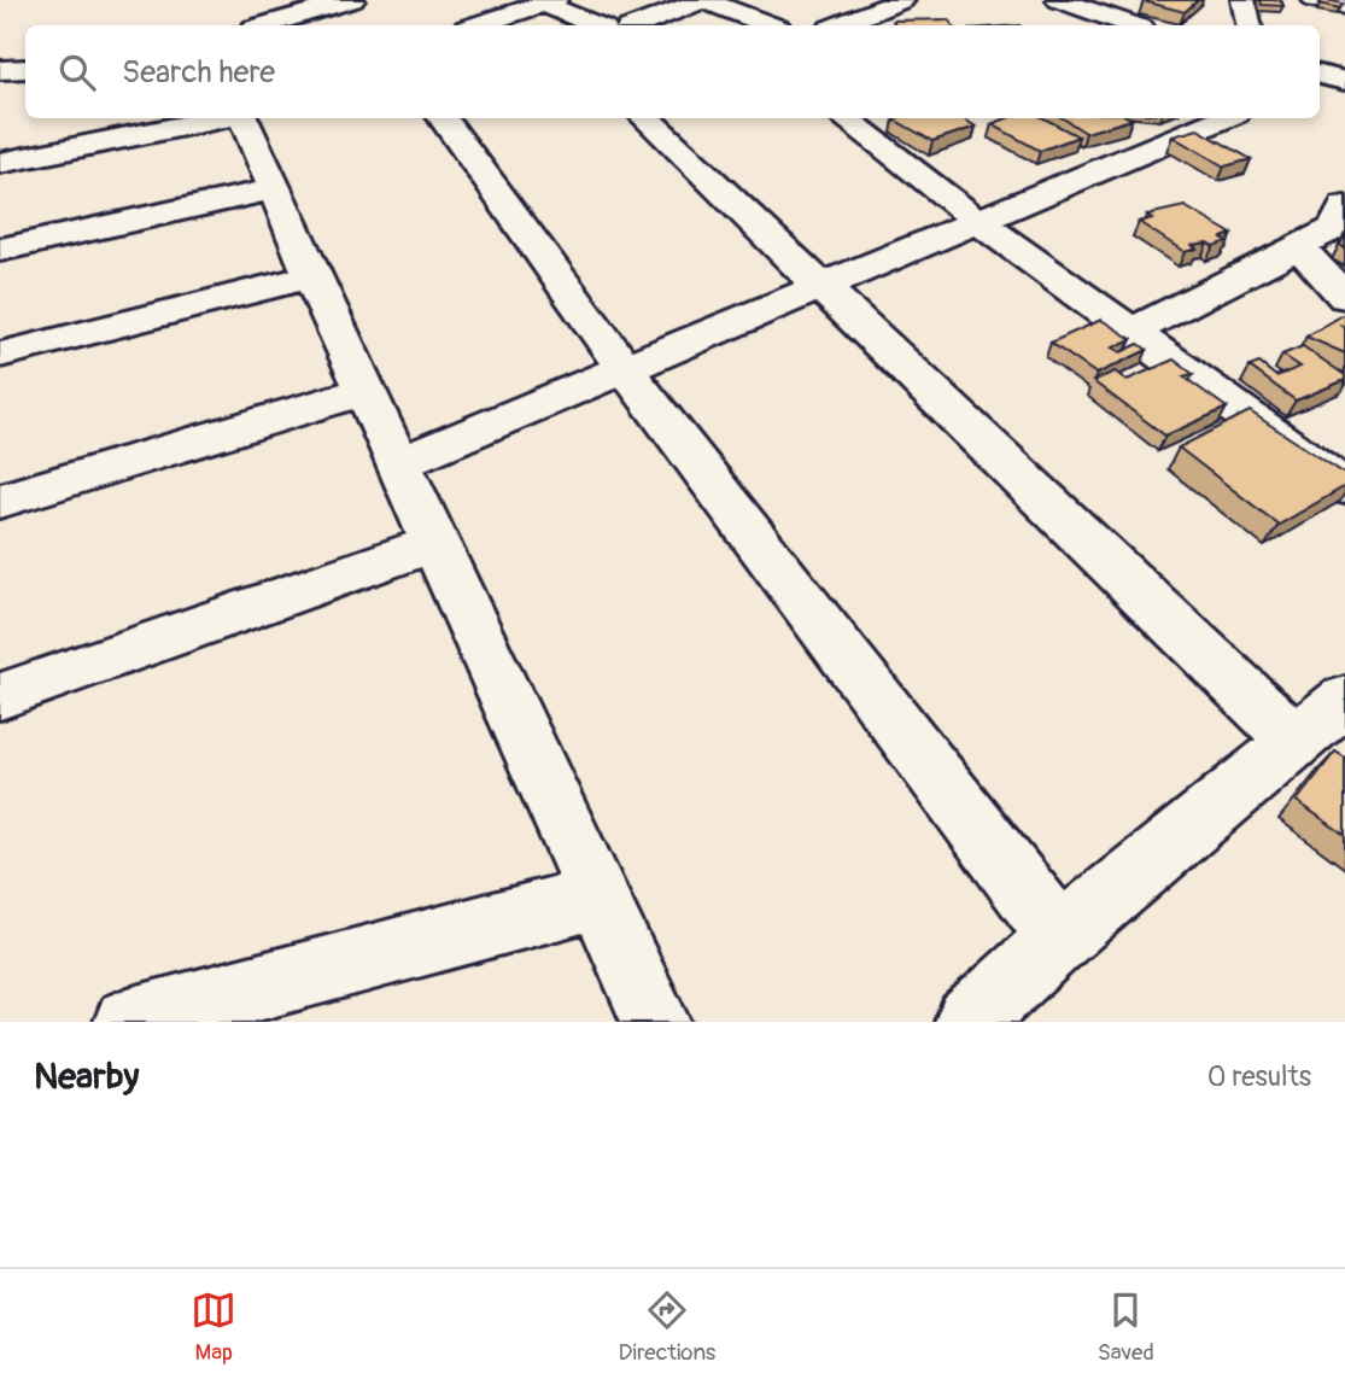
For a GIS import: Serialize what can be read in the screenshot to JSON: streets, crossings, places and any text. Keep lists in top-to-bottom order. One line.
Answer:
{"page":{"search":"Search here","heading":["Nearby","0 results"],"nav":["Map","Directions","Saved"]}}
